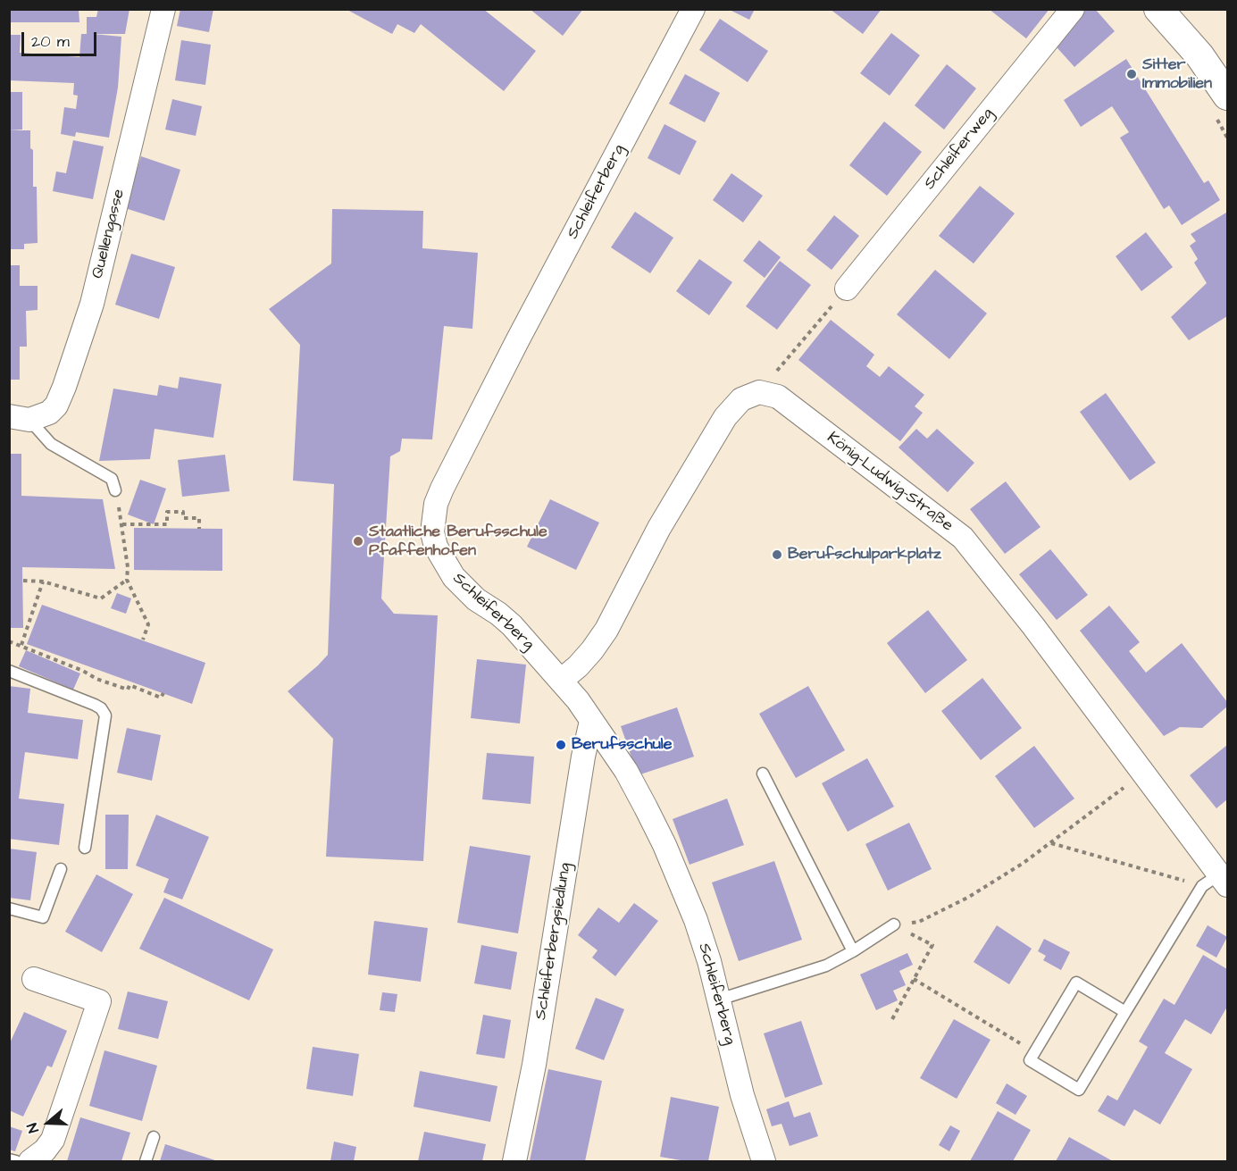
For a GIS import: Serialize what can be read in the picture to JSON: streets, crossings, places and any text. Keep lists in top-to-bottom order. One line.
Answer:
{"streets":{"street":["Schleiferweg","Schleiferberg","Quellengasse","König-Ludwig-Straße","Schleiferbergsiedlung"]},"crossings":[["Schleiferberg","Schleiferbergsiedlung"]],"places":["Sitter Immobilien","Staatliche Berufsschule Pfaffenhofen","Berufschulparkplatz","Berufsschule"],"scale_bar":"20 m","north":"left"}
